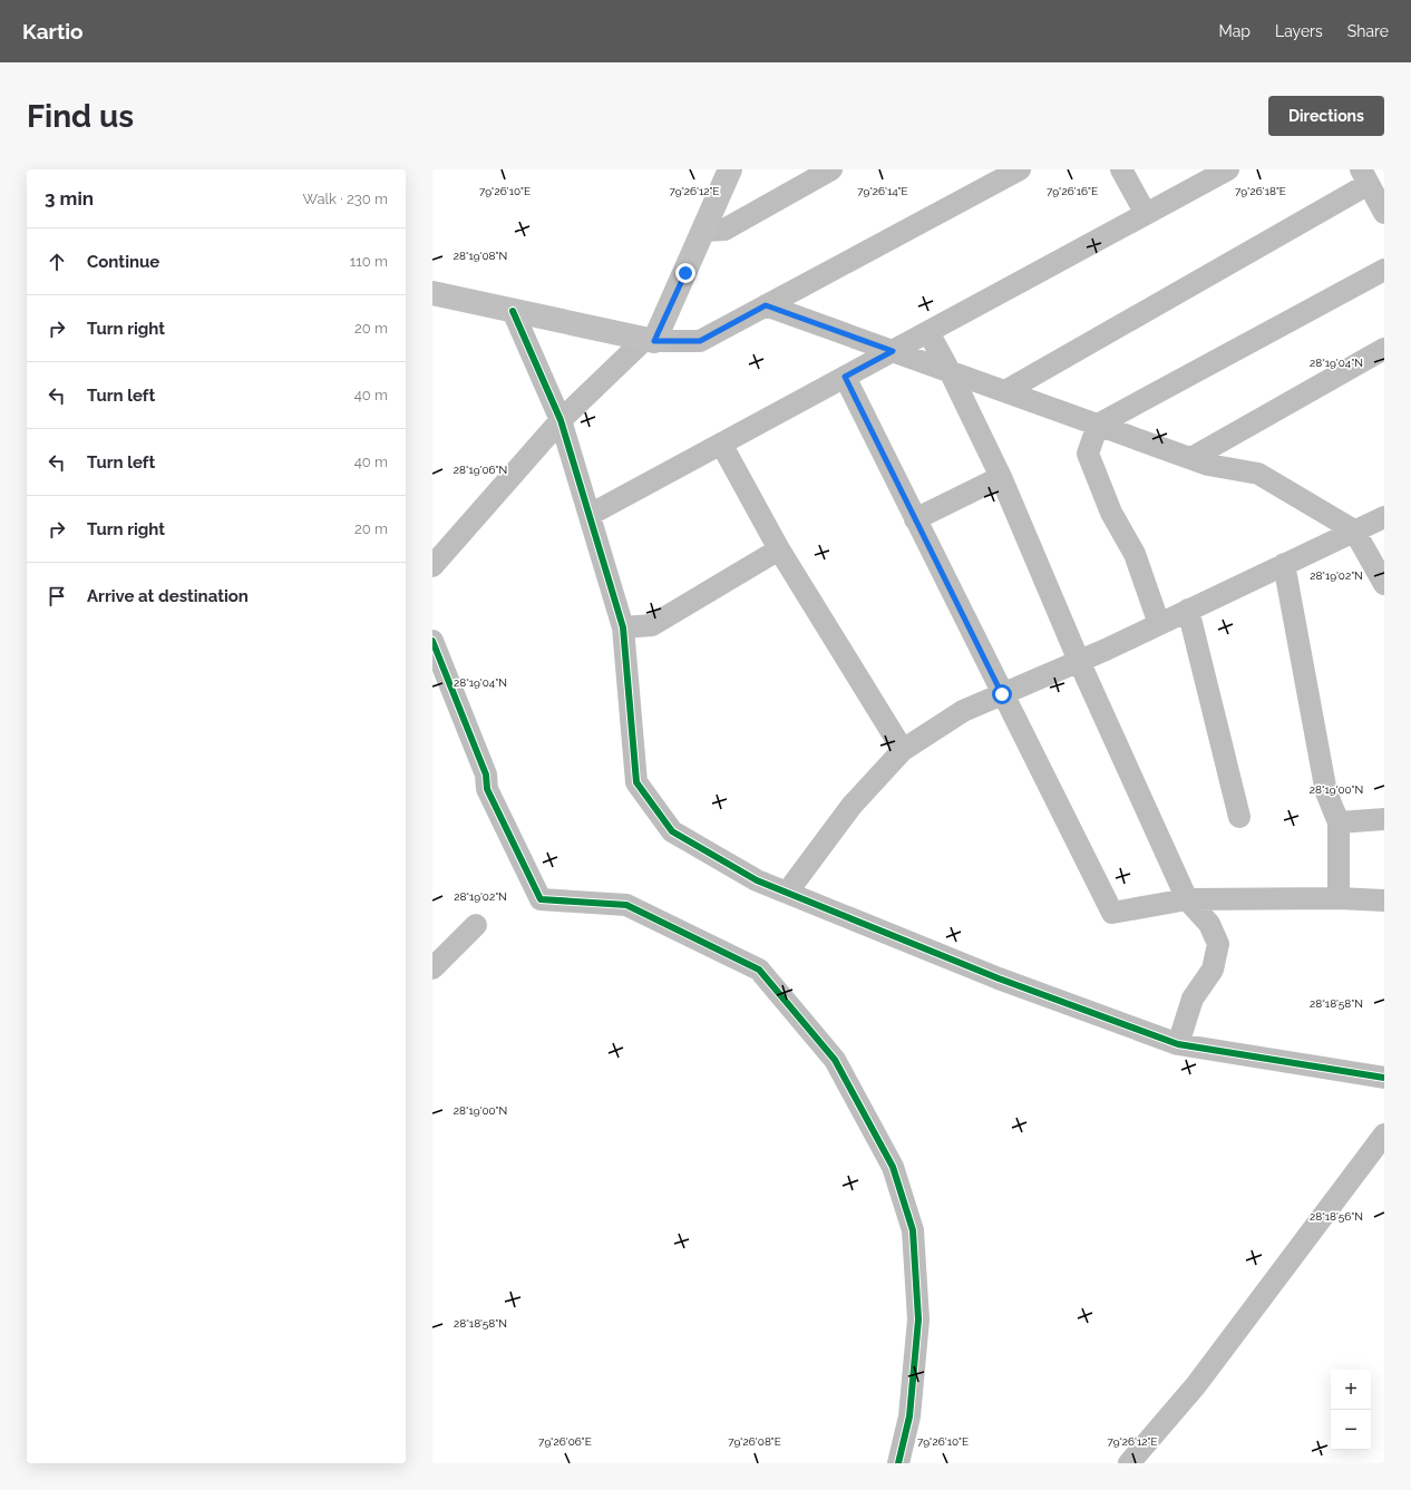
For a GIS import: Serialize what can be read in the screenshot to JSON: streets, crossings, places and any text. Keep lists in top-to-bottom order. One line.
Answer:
{"page":{"header":"Kartio","nav":["Map","Layers","Share"],"buttons":"Directions","title":"Find us","heading":["3 min","Walk · 230 m"],"list":[["Continue","110 m"],["Turn right","20 m"],["Turn left","40 m"],["Turn left","40 m"],["Turn right","20 m"],"Arrive at destination"],"map_buttons":["+","−"]},"coordinates":["79°26'10\"E","79°26'12\"E","79°26'14\"E","79°26'18\"E","79°26'16\"E","28°19'08\"N","28°19'04\"N","28°19'06\"N","28°19'02\"N","28°19'00\"N","28°18'58\"N","28°18'56\"N","79°26'06\"E","79°26'08\"E"]}
